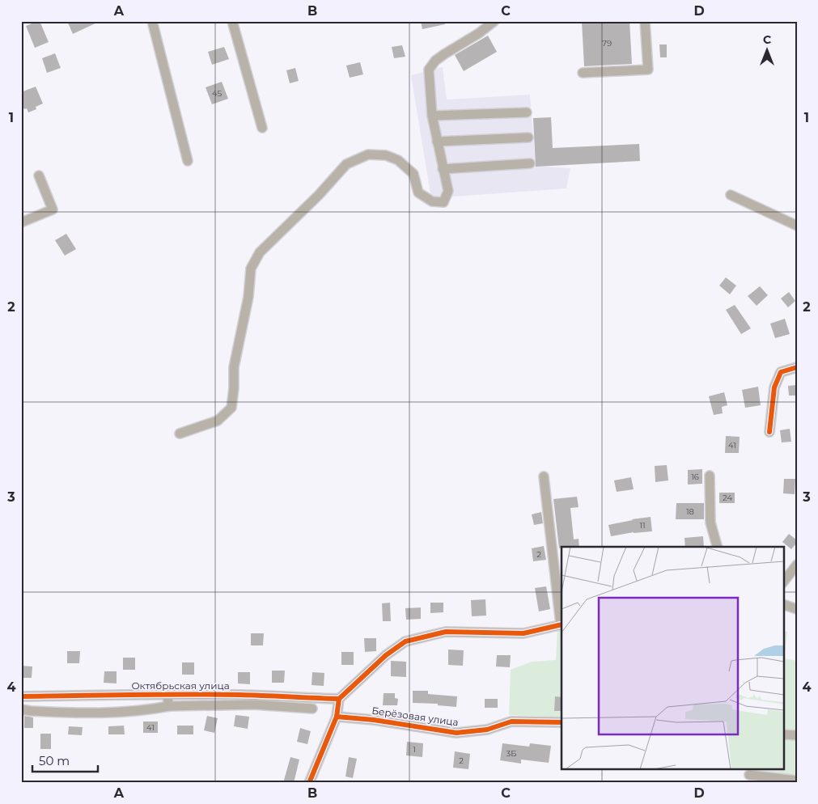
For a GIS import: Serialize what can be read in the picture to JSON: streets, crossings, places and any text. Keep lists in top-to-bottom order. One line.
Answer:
{"streets":{"street":["Октябрьская улица","Берёзовая улица"]},"house_numbers":["79","45","41","16","24","18","11","2","41","1","3Б","2"],"scale_bar":"50 m","north":"top","grid":{"columns":["A","B","C","D"],"rows":["1","2","3","4"]}}
